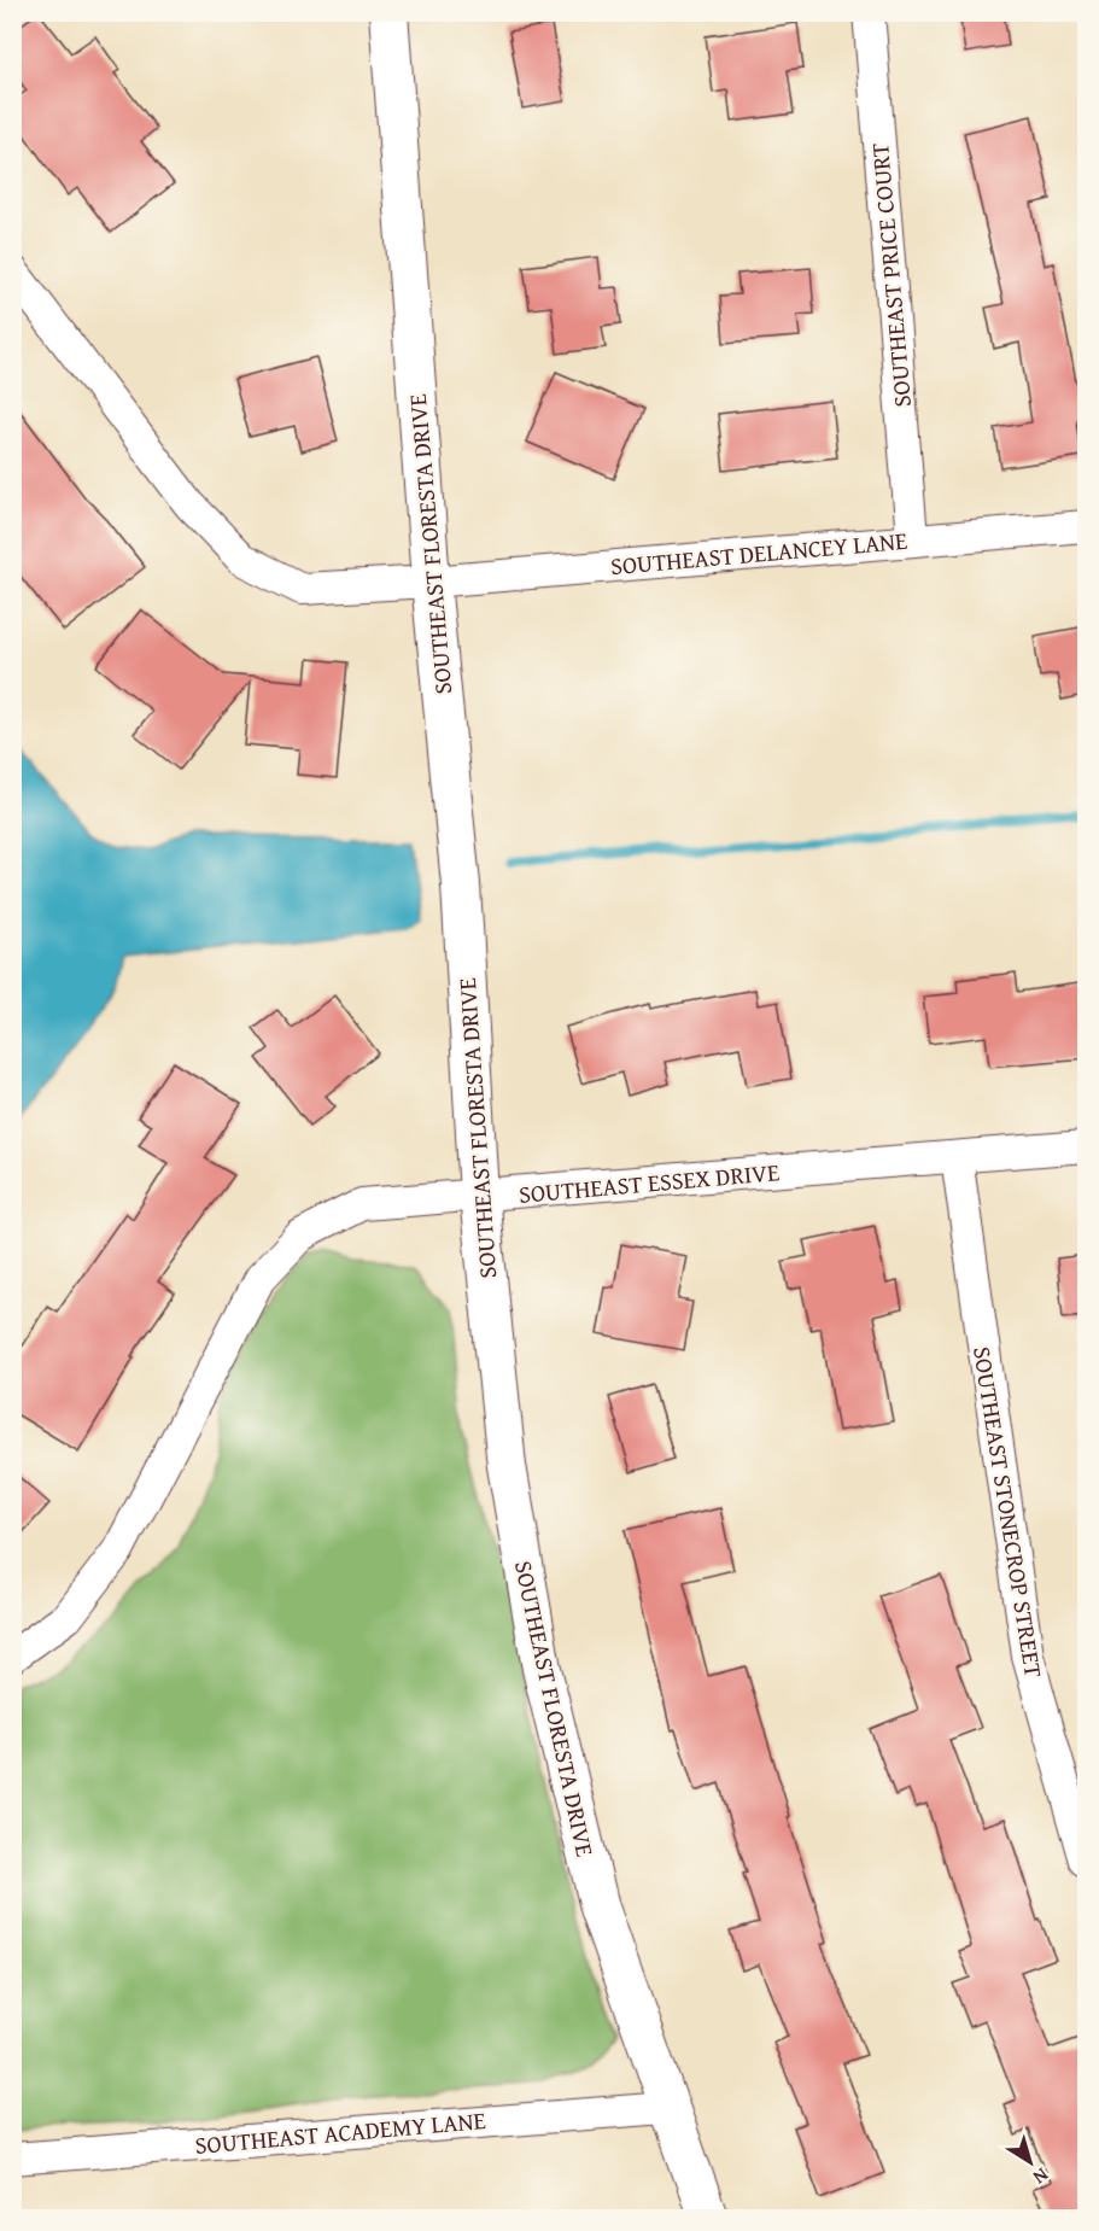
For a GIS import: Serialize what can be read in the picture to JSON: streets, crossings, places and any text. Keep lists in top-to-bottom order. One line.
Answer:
{"streets":{"street":["SOUTHEAST PRICE COURT","SOUTHEAST FLORESTA DRIVE","SOUTHEAST DELANCEY LANE","SOUTHEAST ESSEX DRIVE","SOUTHEAST STONECROP STREET","SOUTHEAST ACADEMY LANE"]},"crossings":[["SOUTHEAST PRICE COURT","SOUTHEAST DELANCEY LANE"],["SOUTHEAST FLORESTA DRIVE","SOUTHEAST DELANCEY LANE"],["SOUTHEAST FLORESTA DRIVE","SOUTHEAST ESSEX DRIVE"],["SOUTHEAST FLORESTA DRIVE","SOUTHEAST ACADEMY LANE"],["SOUTHEAST ESSEX DRIVE","SOUTHEAST STONECROP STREET"]],"north":"bottom right"}
